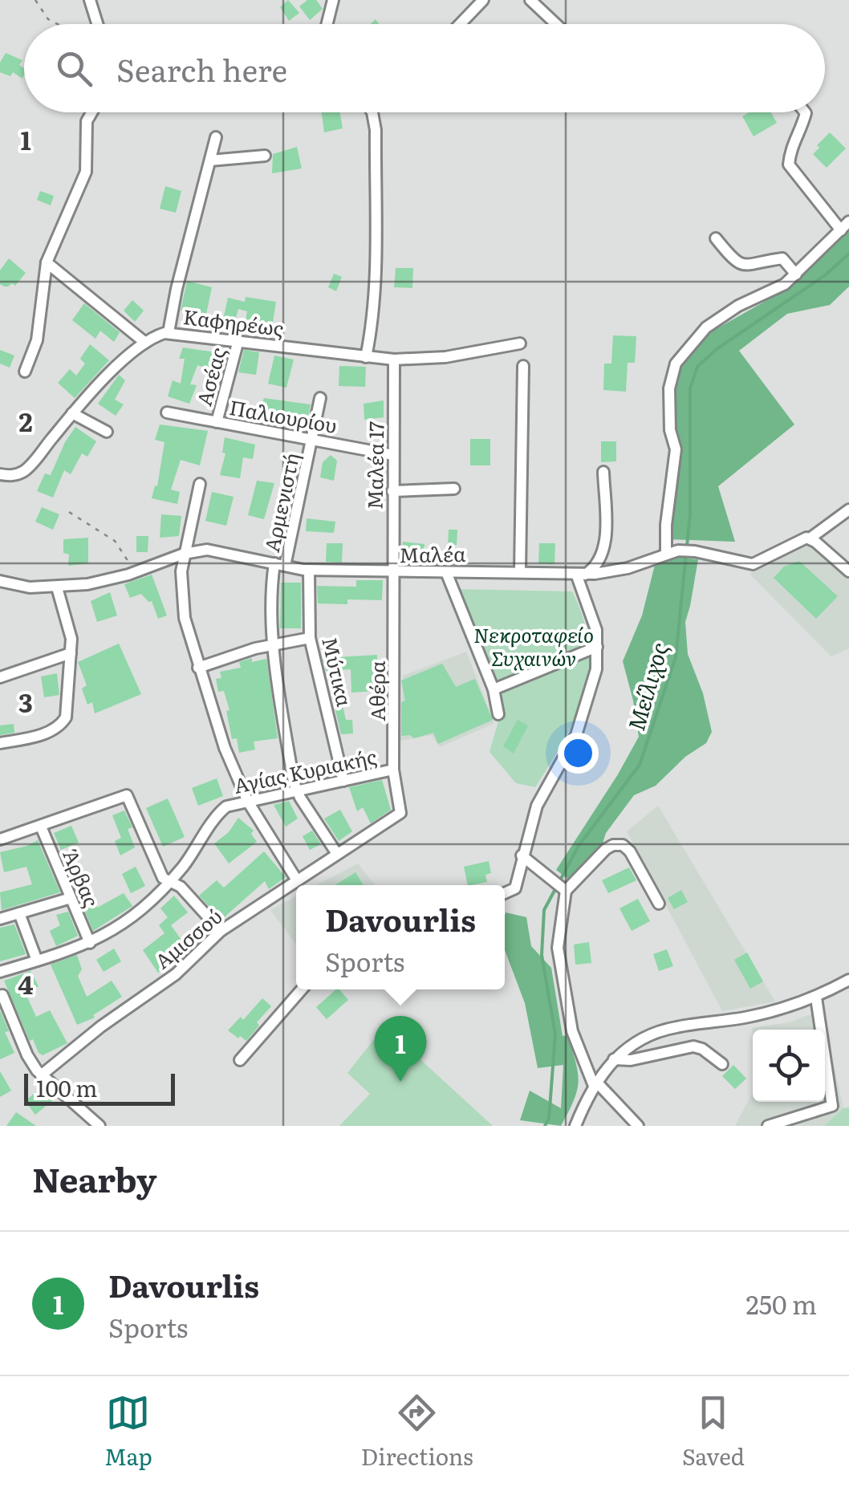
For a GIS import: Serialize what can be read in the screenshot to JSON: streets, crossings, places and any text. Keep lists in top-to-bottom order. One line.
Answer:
{"streets":{"street":["Καφηρέως","Ασέας","Παλιουρίου","Μαλέα 17","Αρμενιστή","Μαλέα","Μύτικα","Αθέρα","Αγίας Κυριακής","Άρβας","Αμισσού"]},"crossings":[["Καφηρέως","Ασέας"],["Καφηρέως","Μαλέα 17"],["Ασέας","Παλιουρίου"],["Παλιουρίου","Μαλέα 17"],["Παλιουρίου","Αρμενιστή"],["Μαλέα 17","Μαλέα"],["Μαλέα 17","Αθέρα"],["Αρμενιστή","Μαλέα"],["Αρμενιστή","Αγίας Κυριακής"],["Μαλέα","Μύτικα"],["Μαλέα","Αθέρα"],["Μύτικα","Αγίας Κυριακής"],["Αθέρα","Αγίας Κυριακής"],["Αθέρα","Αμισσού"],["Αγίας Κυριακής","Άρβας"]],"water":["Μείλιχος"],"parks":["Νεκροταφείο Συχαινών"],"scale_bar":"100 m","page":{"search":"Search here","popup":["Davourlis","Sports"],"pins":"1","scale":"100 m","heading":"Nearby","list":[{"mark":"1","name":"Davourlis","note":"Sports","value":"250 m"}],"nav":["Map","Directions","Saved"]},"grid":{"rows":["1","2","3","4"]}}
